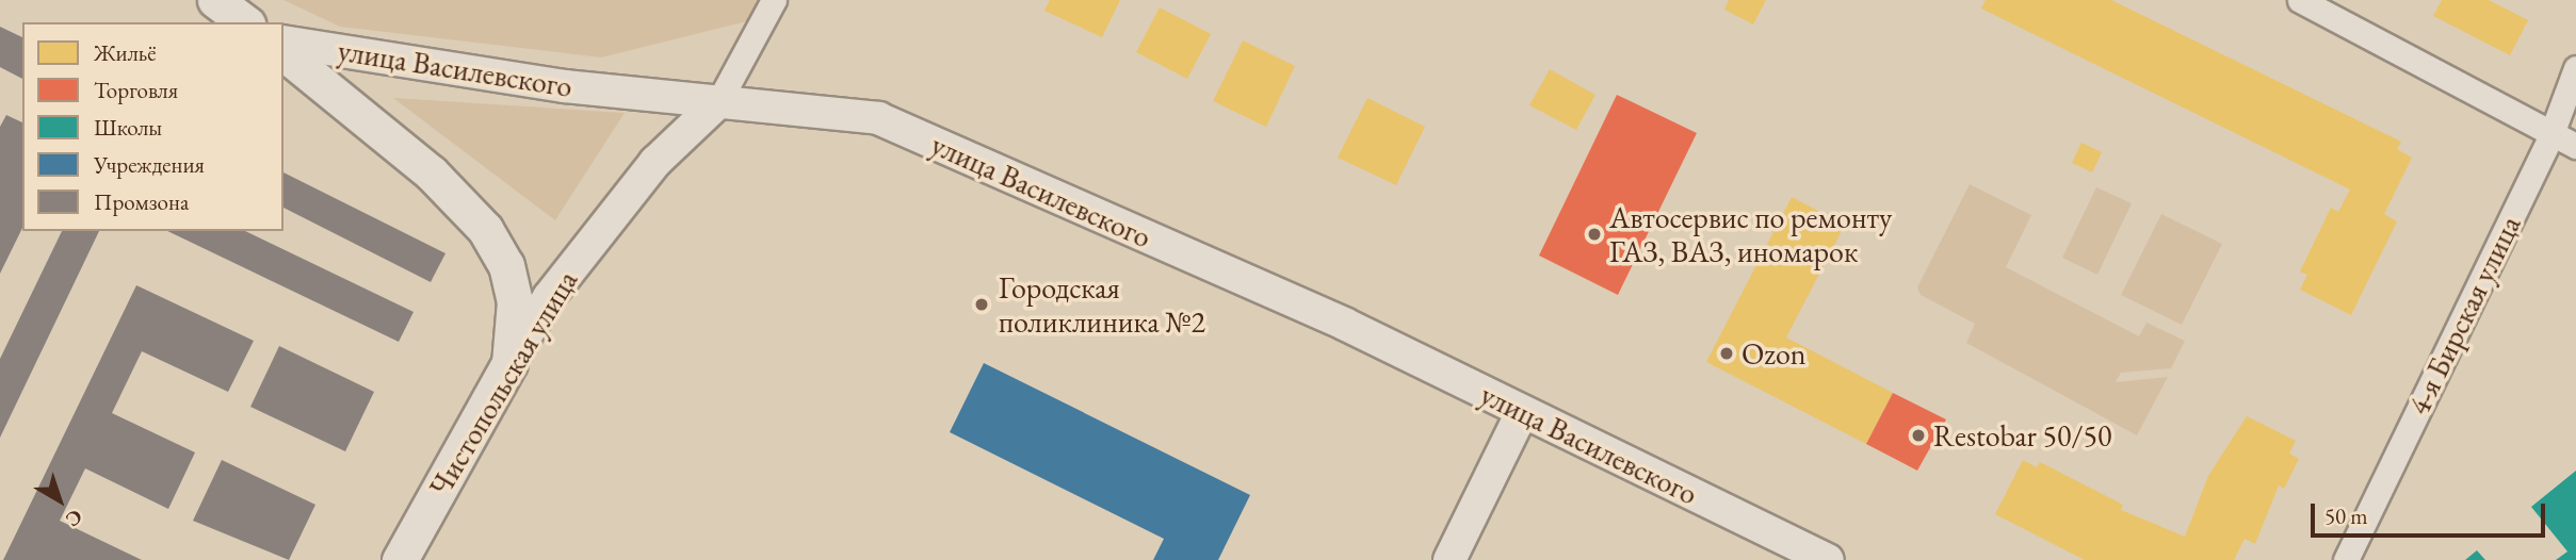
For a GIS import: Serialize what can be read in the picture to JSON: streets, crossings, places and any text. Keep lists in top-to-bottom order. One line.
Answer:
{"streets":{"main road":["Чистопольская улица"],"street":["улица Василевского","4-я Бирская улица"]},"crossings":[["улица Василевского","Чистопольская улица"]],"places":["Автосервис по ремонту ГАЗ, ВАЗ, иномарок","Городская поликлиника №2","Ozon","Restobar 50/50"],"legend":["Жильё","Торговля","Школы","Учреждения","Промзона"],"scale_bar":"50 m","north":"bottom right"}
